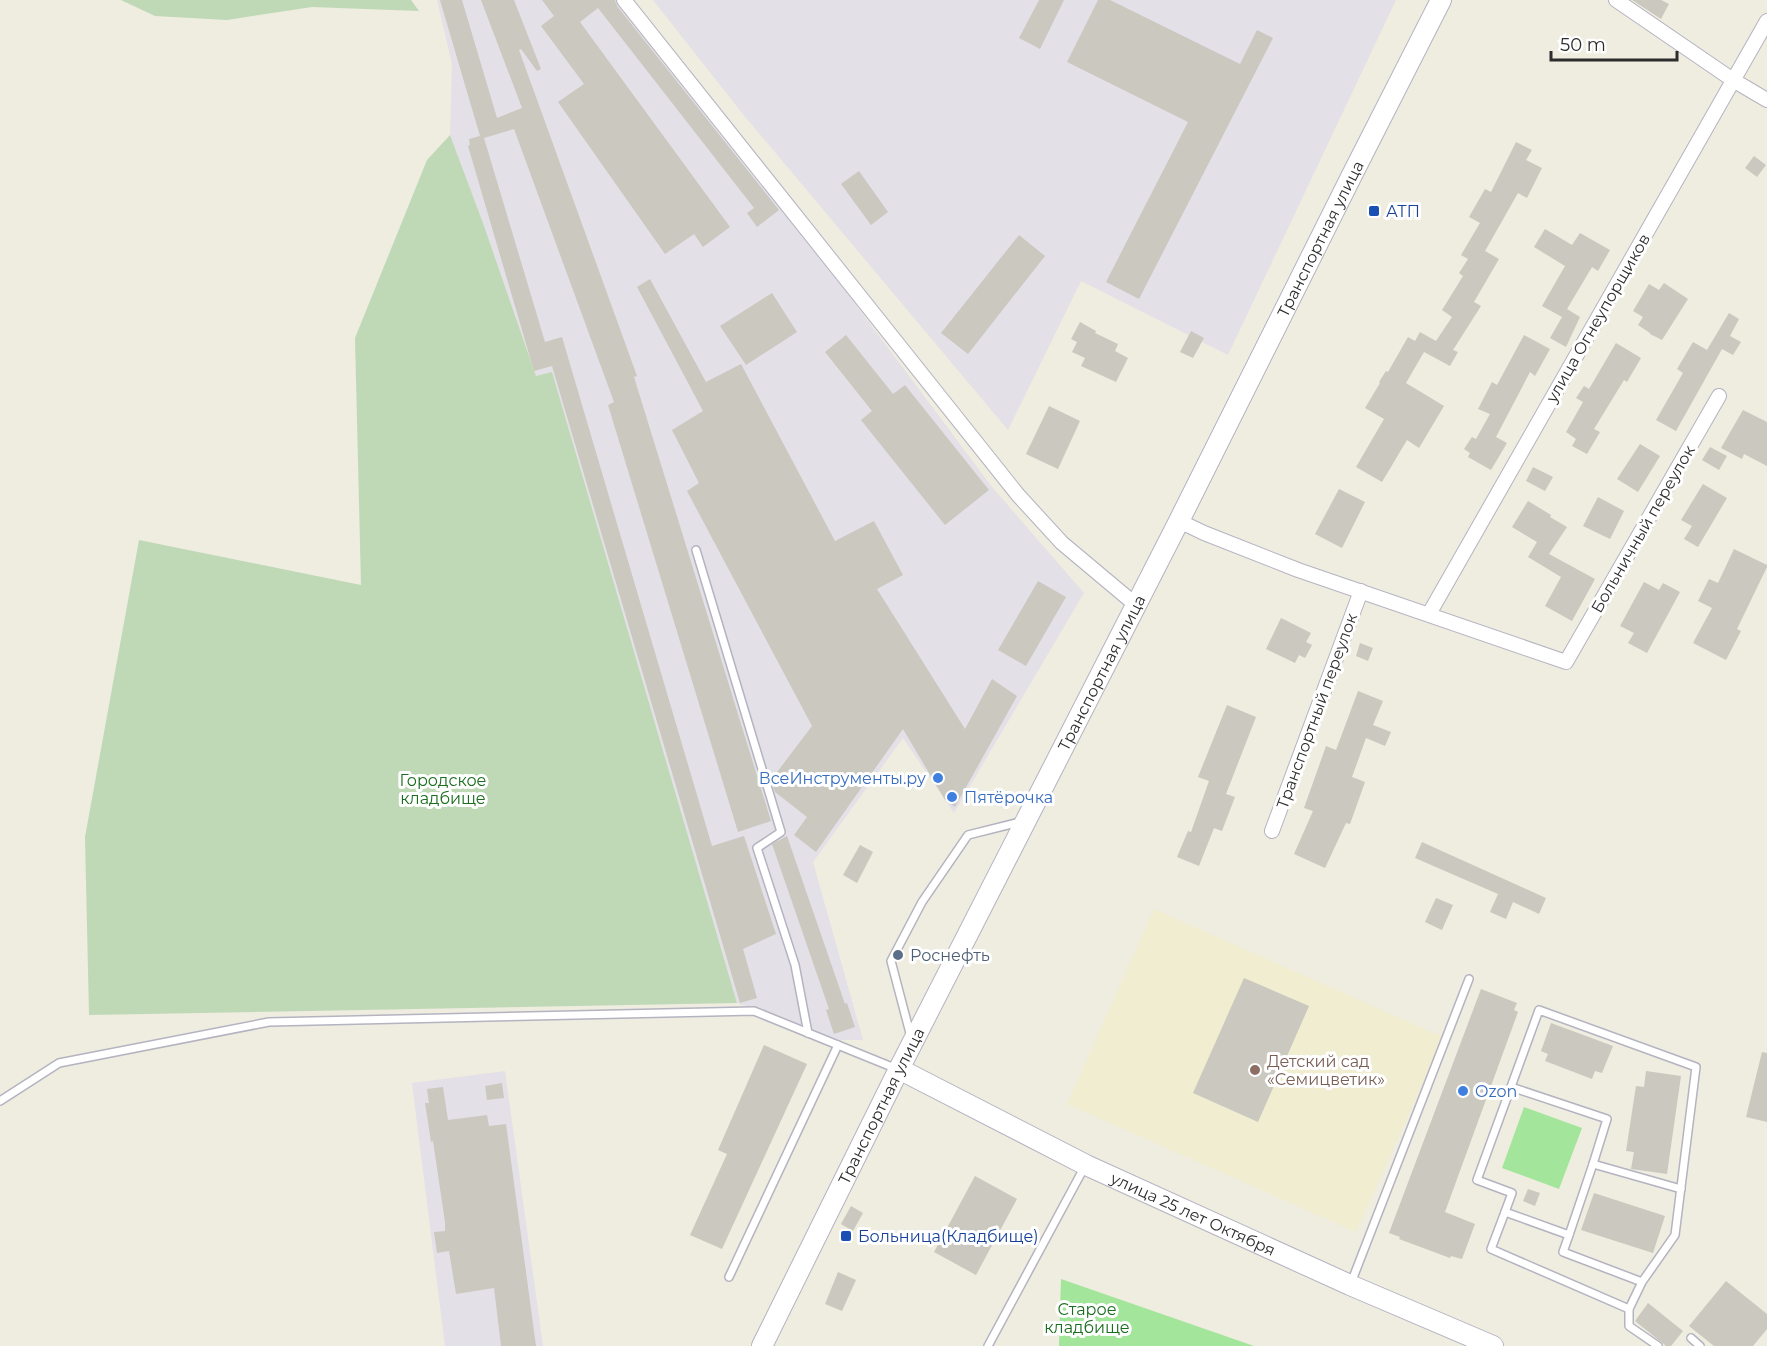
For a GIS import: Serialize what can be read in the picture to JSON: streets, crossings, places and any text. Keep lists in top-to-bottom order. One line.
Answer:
{"streets":{"main road":["Транспортная улица","улица 25 лет Октября"],"street":["улица Огнеупорщиков","Больничный переулок","Транспортный переулок"]},"crossings":[["Транспортная улица","улица 25 лет Октября"],["улица Огнеупорщиков","Больничный переулок"]],"parks":["Городское кладбище","Старое кладбище"],"places":{"transit":["АТП","Больница(Кладбище)"],"other":["ВсеИнструменты.ру","Пятёрочка","Роснефть","Детский сад «Семицветик»","Ozon"]},"scale_bar":"50 m"}
